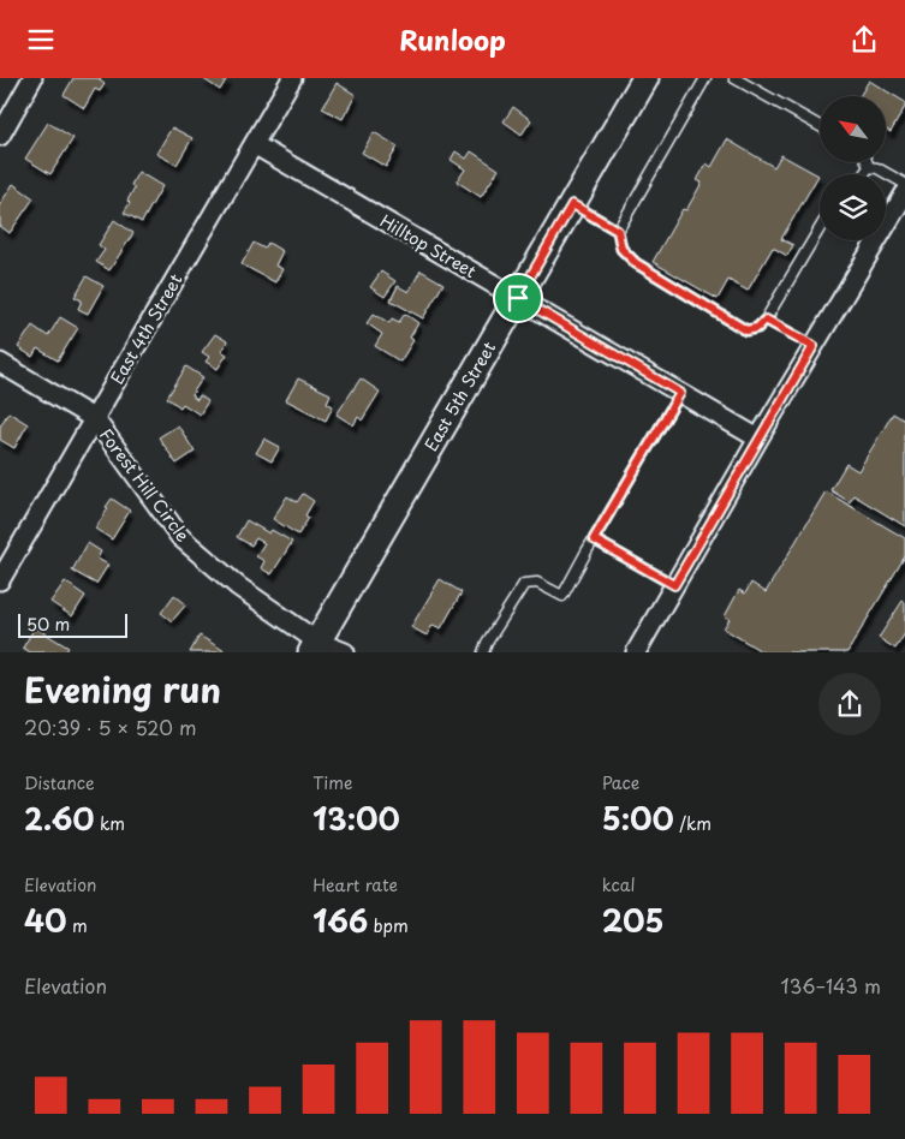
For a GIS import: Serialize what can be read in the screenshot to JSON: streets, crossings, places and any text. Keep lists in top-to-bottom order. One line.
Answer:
{"streets":{"main road":["East 5th Street"],"street":["Hilltop Street","East 4th Street","Forest Hill Circle"]},"crossings":[["Hilltop Street","East 4th Street"],["Hilltop Street","East 5th Street"],["East 4th Street","Forest Hill Circle"],["East 5th Street","Forest Hill Circle"]],"scale_bar":"50 m","north":"top left","page":{"header":"Runloop","scale":"50 m","heading":["Evening run","20:39 · 5 × 520 m"],"stats":[["Distance","2.60 km"],["Time","13:00"],["Pace","5:00 /km"],["Elevation","40 m"],["Heart rate","166 bpm"],["kcal","205"]],"chart":["Elevation","136–143 m"]}}
